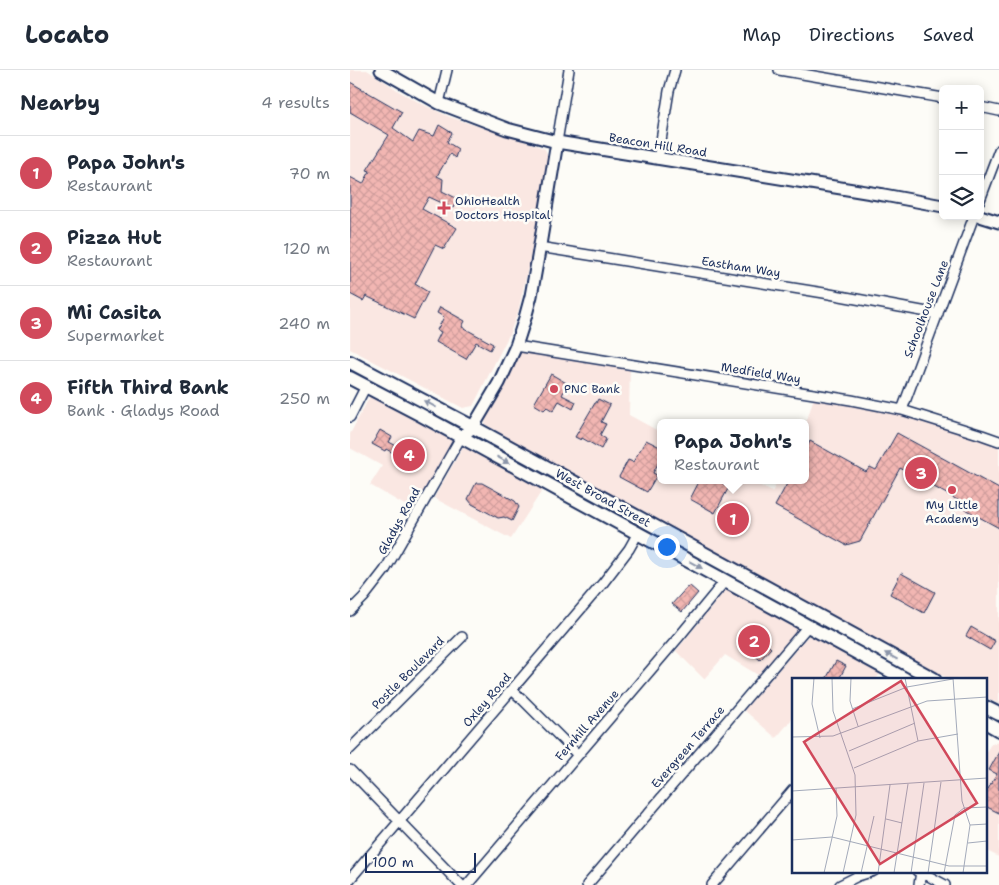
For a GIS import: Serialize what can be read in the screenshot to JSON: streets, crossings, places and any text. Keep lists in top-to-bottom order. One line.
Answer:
{"streets":{"main road":["West Broad Street"],"street":["Beacon Hill Road","Eastham Way","Schoolhouse Lane","Medfield Way","Gladys Road","Postle Boulevard","Oxley Road","Fernhill Avenue","Evergreen Terrace"]},"crossings":[["Eastham Way","Schoolhouse Lane"],["Schoolhouse Lane","Medfield Way"],["West Broad Street","Gladys Road"],["West Broad Street","Oxley Road"],["West Broad Street","Fernhill Avenue"],["West Broad Street","Evergreen Terrace"]],"places":{"health":["OhioHealth Doctors Hospital"],"other":["PNC Bank","My Little Academy"]},"scale_bar":"100 m","page":{"header":"Locato","nav":["Map","Directions","Saved"],"heading":["Nearby","4 results"],"map_buttons":["+","−"],"list":[{"mark":"1","name":"Papa John's","note":"Restaurant","value":"70 m"},{"mark":"2","name":"Pizza Hut","note":"Restaurant","value":"120 m"},{"mark":"3","name":"Mi Casita","note":"Supermarket","value":"240 m"},{"mark":"4","name":"Fifth Third Bank","note":"Bank · Gladys Road","value":"250 m"}],"popup":["Papa John's","Restaurant"],"pins":["4","3","1","2"],"scale":"100 m"}}
